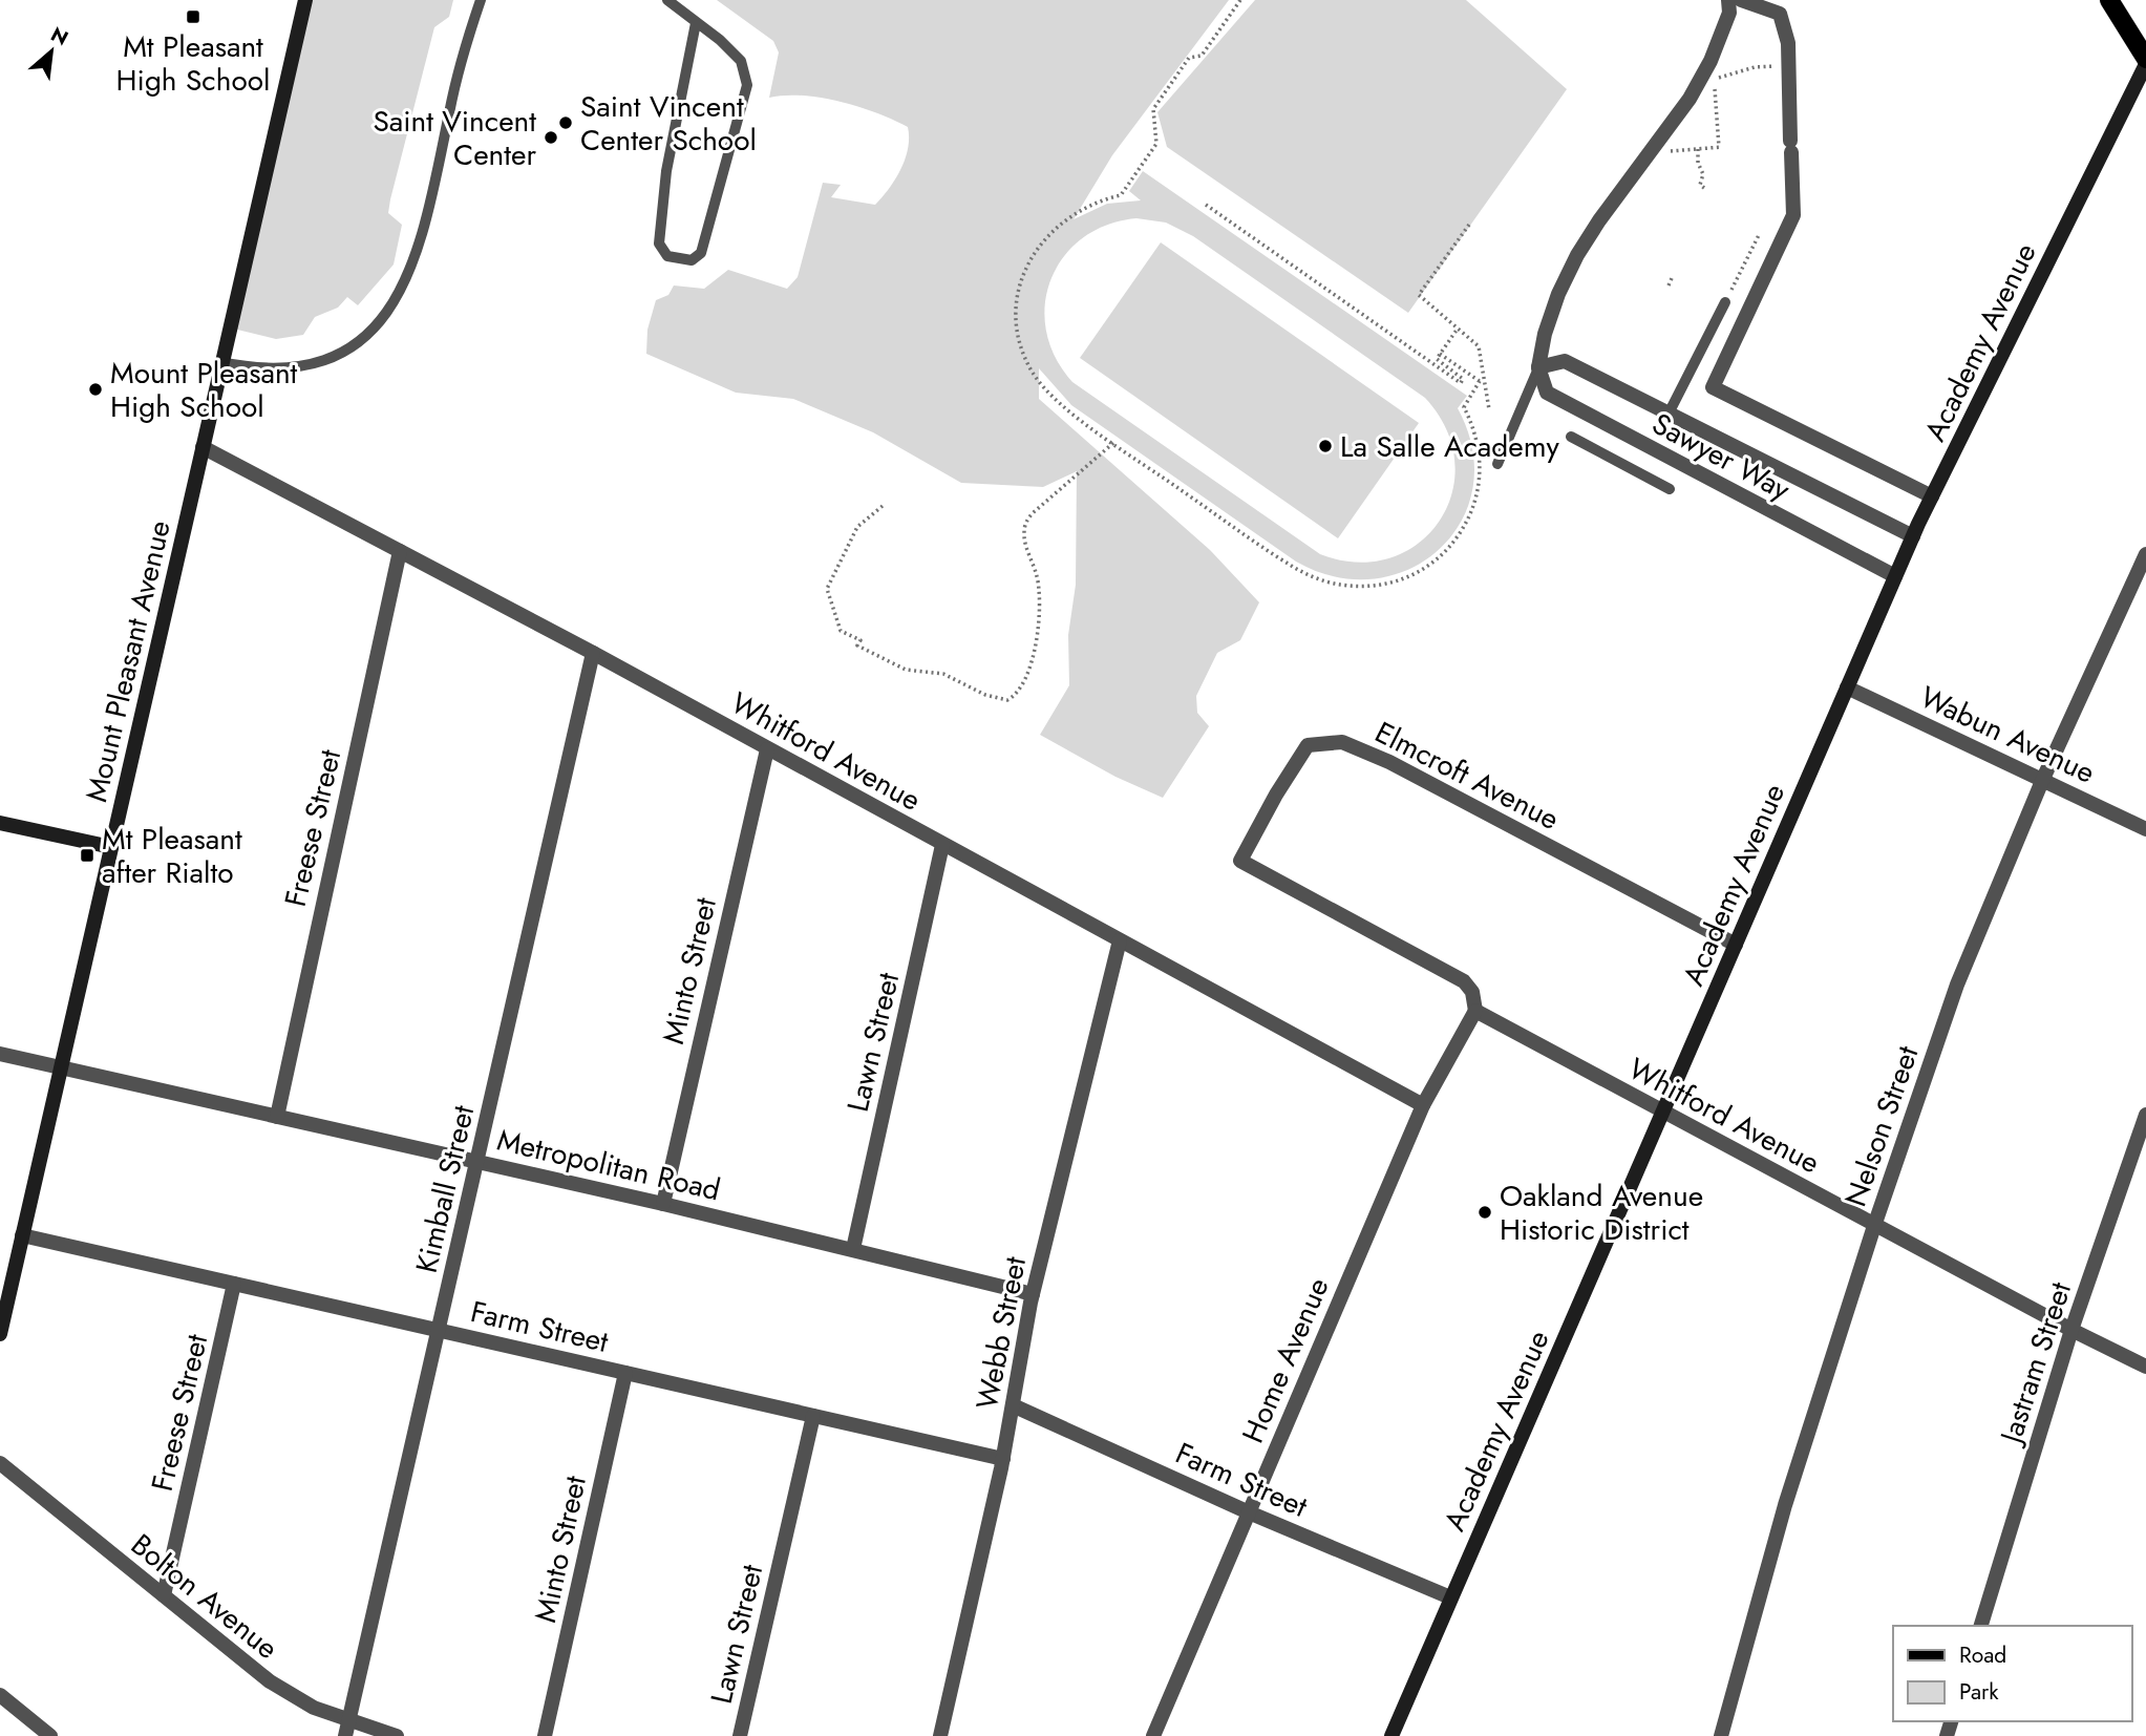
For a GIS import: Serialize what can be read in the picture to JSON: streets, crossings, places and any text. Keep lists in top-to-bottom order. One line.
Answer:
{"streets":{"street":["Academy Avenue","Sawyer Way","Mount Pleasant Avenue","Wabun Avenue","Whitford Avenue","Elmcroft Avenue","Freese Street","Minto Street","Lawn Street","Nelson Street","Metropolitan Road","Kimball Street","Farm Street","Webb Street","Home Avenue","Jastram Street","Bolton Avenue"]},"crossings":[["Academy Avenue","Sawyer Way"],["Academy Avenue","Wabun Avenue"],["Academy Avenue","Whitford Avenue"],["Academy Avenue","Elmcroft Avenue"],["Academy Avenue","Farm Street"],["Mount Pleasant Avenue","Whitford Avenue"],["Mount Pleasant Avenue","Metropolitan Road"],["Mount Pleasant Avenue","Farm Street"],["Wabun Avenue","Nelson Street"],["Whitford Avenue","Elmcroft Avenue"],["Whitford Avenue","Freese Street"],["Whitford Avenue","Minto Street"],["Whitford Avenue","Lawn Street"],["Whitford Avenue","Nelson Street"],["Whitford Avenue","Kimball Street"],["Whitford Avenue","Webb Street"],["Whitford Avenue","Home Avenue"],["Whitford Avenue","Jastram Street"],["Elmcroft Avenue","Home Avenue"],["Freese Street","Metropolitan Road"],["Freese Street","Farm Street"],["Freese Street","Bolton Avenue"],["Minto Street","Metropolitan Road"],["Minto Street","Farm Street"],["Lawn Street","Metropolitan Road"],["Lawn Street","Farm Street"],["Metropolitan Road","Kimball Street"],["Metropolitan Road","Webb Street"],["Kimball Street","Farm Street"],["Kimball Street","Bolton Avenue"],["Farm Street","Webb Street"],["Farm Street","Home Avenue"]],"places":{"transit":["Mt Pleasant High School","Mt Pleasant after Rialto"],"other":["Saint Vincent Center School","Saint Vincent Center","Mount Pleasant High School","La Salle Academy","Oakland Avenue Historic District"]},"legend":["Road","Park"],"north":"top right"}
